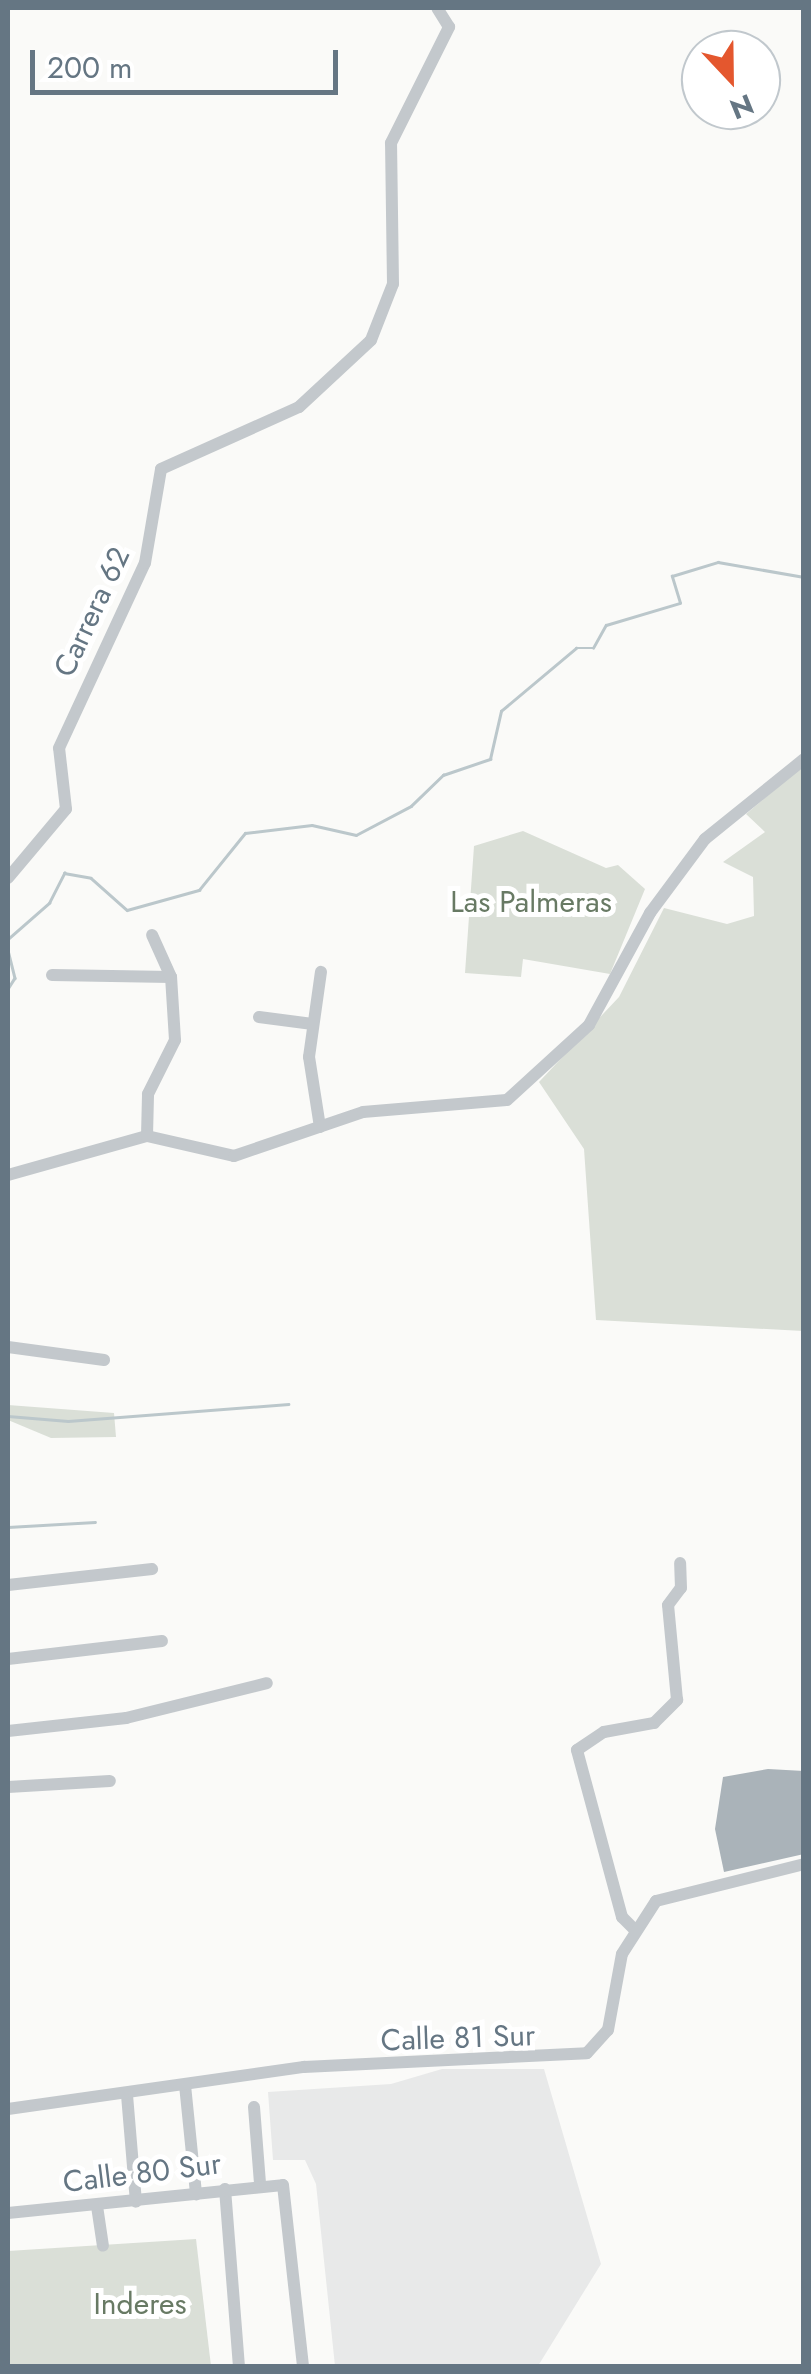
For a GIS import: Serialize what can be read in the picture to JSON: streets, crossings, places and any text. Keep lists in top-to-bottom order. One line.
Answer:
{"streets":{"street":["Carrera 62","Calle 81 Sur","Calle 80 Sur"]},"parks":["Las Palmeras","Inderes"],"scale_bar":"200 m","north":"bottom"}
